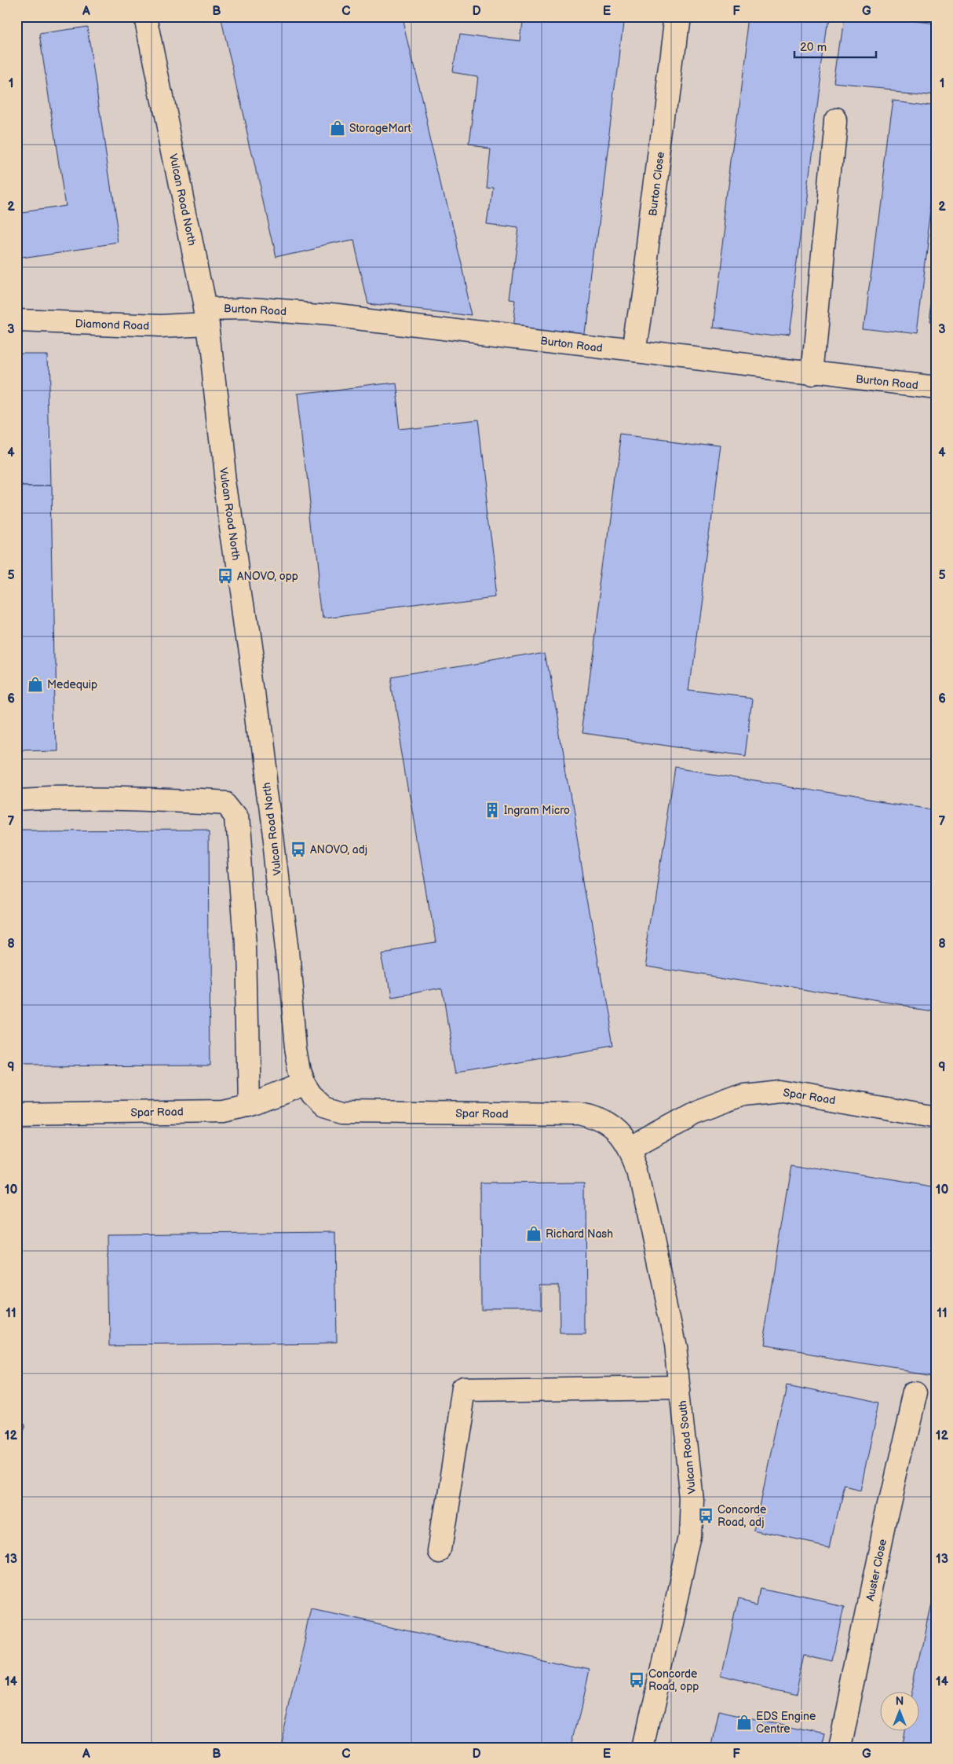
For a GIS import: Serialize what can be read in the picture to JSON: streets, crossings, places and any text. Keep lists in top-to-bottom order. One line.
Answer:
{"streets":{"street":["Burton Close","Vulcan Road North","Burton Road","Diamond Road","Spar Road","Vulcan Road South","Auster Close"]},"crossings":[["Burton Close","Burton Road"],["Vulcan Road North","Burton Road"],["Vulcan Road North","Diamond Road"],["Vulcan Road North","Spar Road"],["Burton Road","Diamond Road"],["Spar Road","Vulcan Road South"]],"places":{"shop":["StorageMart","Medequip","Richard Nash","EDS Engine Centre"],"bus stop":["ANOVO, opp","ANOVO, adj","Concorde Road, adj","Concorde Road, opp"],"building":["Ingram Micro"]},"scale_bar":"20 m","north":"top","grid":{"columns":["A","B","C","D","E","F","G"],"rows":["1","2","3","4","5","6","7","8","9","10","11","12","13","14"]}}
